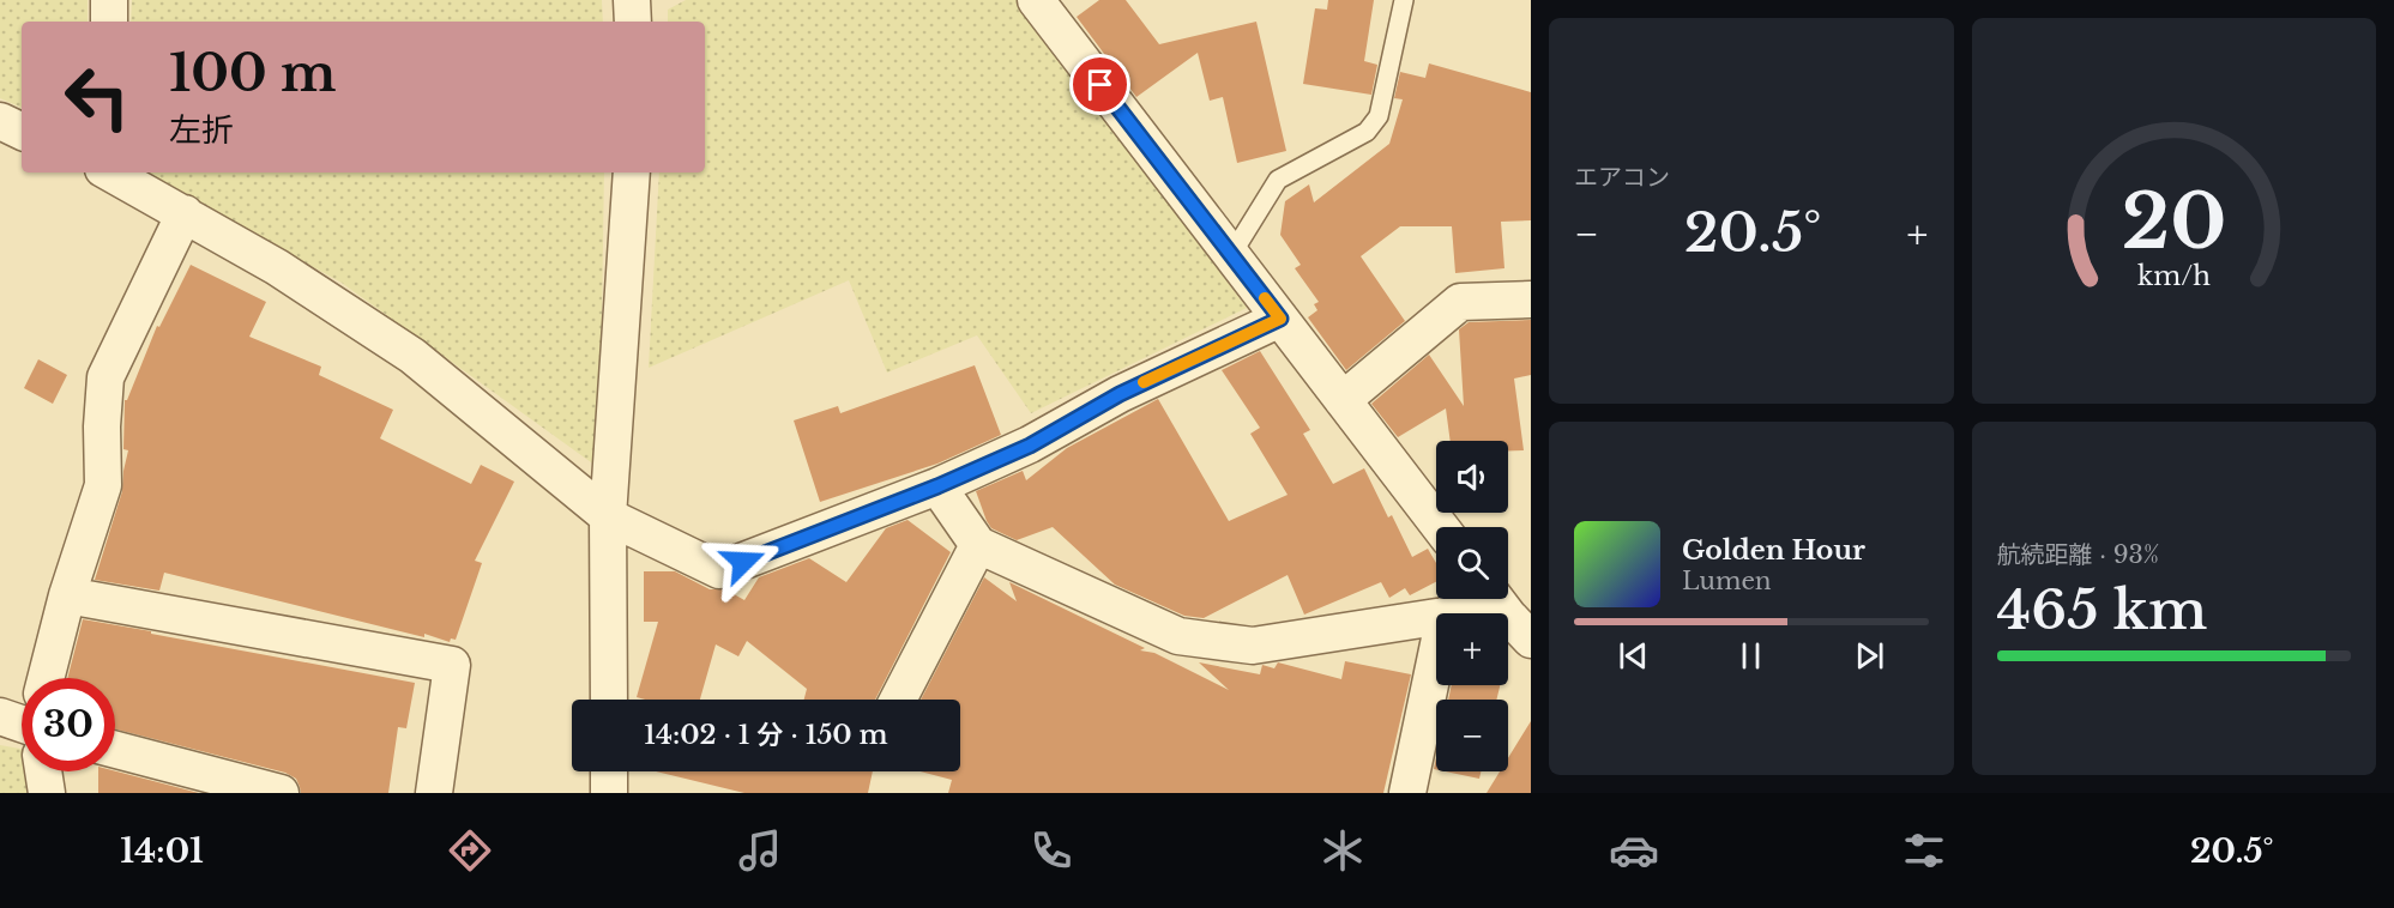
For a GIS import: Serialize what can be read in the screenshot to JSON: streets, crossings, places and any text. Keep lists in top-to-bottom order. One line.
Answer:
{"page":{"tile":["エアコン",["航続距離 · 93%","465 km"]],"turn":["100 m","左折"],"heat":["−","20.5°","+"],"map_buttons":["+","−"],"song":["Golden Hour","Lumen"],"limit":"30","trip":"14:02 · 1 分 · 150 m","tabs":["14:01","20.5°"],"gauge":["20","km/h"]}}
